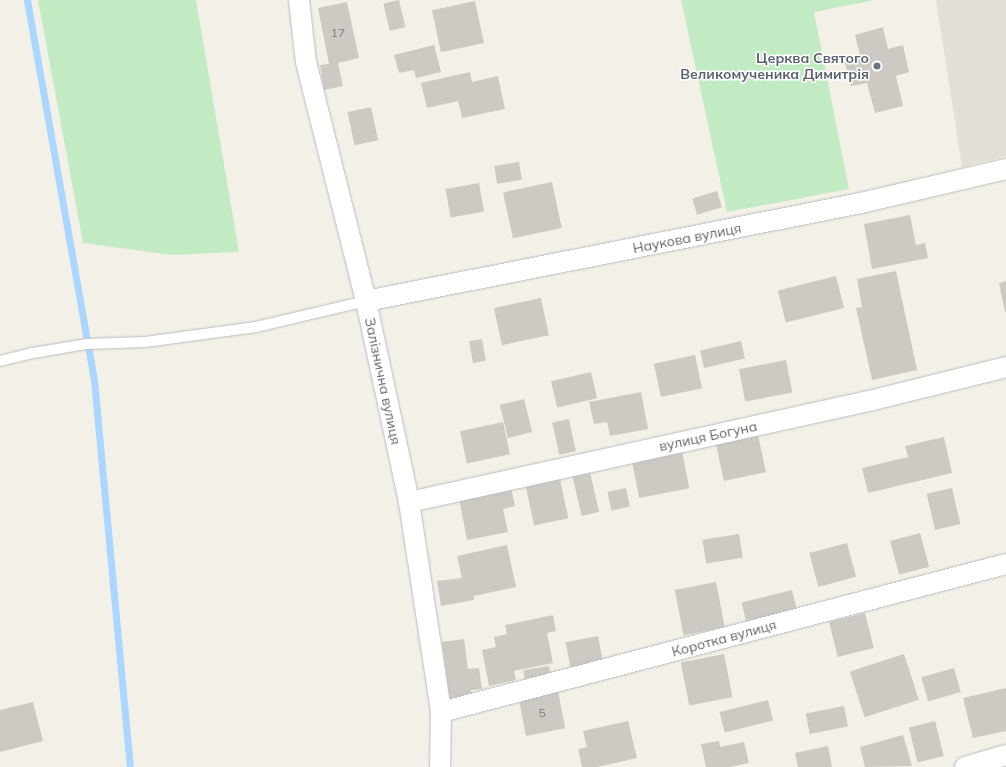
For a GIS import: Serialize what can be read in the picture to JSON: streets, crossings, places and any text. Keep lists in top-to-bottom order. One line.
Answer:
{"streets":{"street":["Наукова вулиця","Залізнична вулиця","вулиця Богуна","Коротка вулиця"]},"crossings":[["Наукова вулиця","Залізнична вулиця"],["Залізнична вулиця","вулиця Богуна"],["Залізнична вулиця","Коротка вулиця"]],"places":["Церква Святого Великомученика Димитрія"],"house_numbers":["17","5"]}
